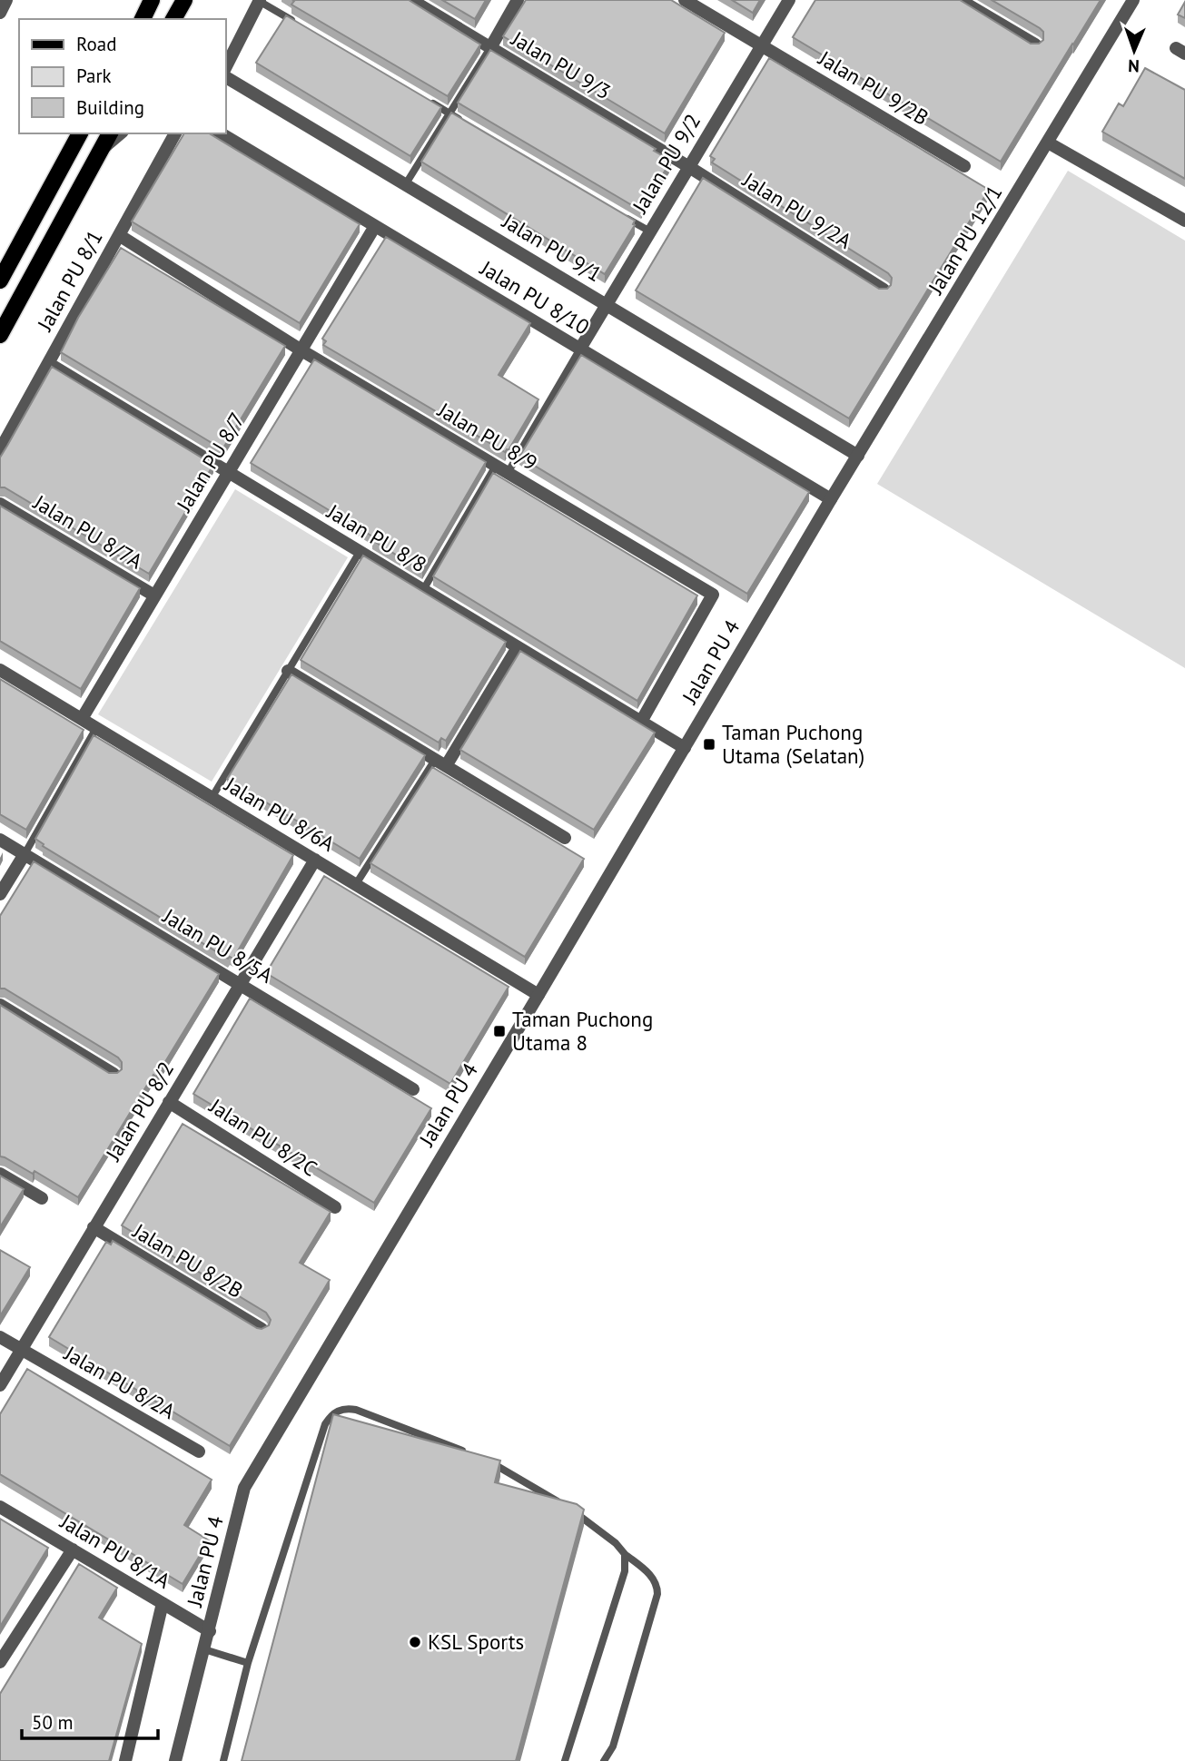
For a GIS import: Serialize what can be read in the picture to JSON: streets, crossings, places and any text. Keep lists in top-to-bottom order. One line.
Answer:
{"streets":{"street":["Jalan PU 9/3","Jalan PU 9/2B","Jalan PU 9/2","Jalan PU 9/2A","Jalan PU 12/1","Jalan PU 9/1","Jalan PU 8/1","Jalan PU 8/10","Jalan PU 8/9","Jalan PU 8/7","Jalan PU 8/7A","Jalan PU 8/8","Jalan PU 4","Jalan PU 8/6A","Jalan PU 8/5A","Jalan PU 8/2","Jalan PU 8/2C","Jalan PU 8/2B","Jalan PU 8/2A","Jalan PU 8/1A"]},"crossings":[["Jalan PU 9/3","Jalan PU 9/2"],["Jalan PU 9/3","Jalan PU 9/2A"],["Jalan PU 9/2B","Jalan PU 9/2"],["Jalan PU 9/2","Jalan PU 9/2A"],["Jalan PU 9/2","Jalan PU 9/1"],["Jalan PU 9/2","Jalan PU 8/10"],["Jalan PU 12/1","Jalan PU 9/1"],["Jalan PU 12/1","Jalan PU 8/10"],["Jalan PU 12/1","Jalan PU 4"],["Jalan PU 8/1","Jalan PU 8/9"],["Jalan PU 8/1","Jalan PU 8/8"],["Jalan PU 8/10","Jalan PU 8/7"],["Jalan PU 8/10","Jalan PU 4"],["Jalan PU 8/9","Jalan PU 8/7"],["Jalan PU 8/9","Jalan PU 8/8"],["Jalan PU 8/7","Jalan PU 8/7A"],["Jalan PU 8/7","Jalan PU 8/8"],["Jalan PU 8/7","Jalan PU 8/6A"],["Jalan PU 8/8","Jalan PU 4"],["Jalan PU 4","Jalan PU 8/6A"],["Jalan PU 4","Jalan PU 8/1A"],["Jalan PU 8/6A","Jalan PU 8/2"],["Jalan PU 8/5A","Jalan PU 8/2"],["Jalan PU 8/2","Jalan PU 8/2C"],["Jalan PU 8/2","Jalan PU 8/2B"],["Jalan PU 8/2","Jalan PU 8/2A"]],"places":{"transit":["Taman Puchong Utama (Selatan)","Taman Puchong Utama 8"],"other":["KSL Sports"]},"legend":["Road","Park","Building"],"scale_bar":"50 m","north":"bottom"}
